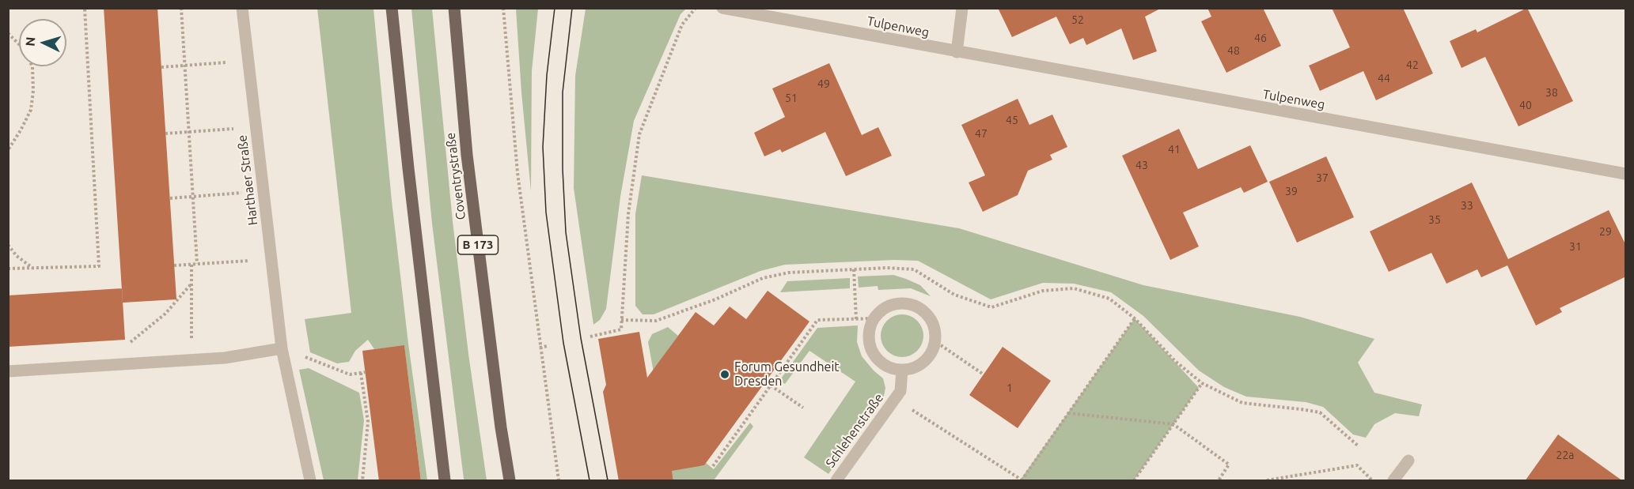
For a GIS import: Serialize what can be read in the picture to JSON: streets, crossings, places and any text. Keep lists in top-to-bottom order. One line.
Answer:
{"streets":{"main road":["Coventrystraße","B 173"],"street":["Tulpenweg","Harthaer Straße","Schlehenstraße"]},"places":["Forum Gesundheit Dresden"],"house_numbers":["52","46","48","42","44","49","38","51","40","45","47","41","43","37","39","33","35","29","31","1","22a"],"north":"left"}
